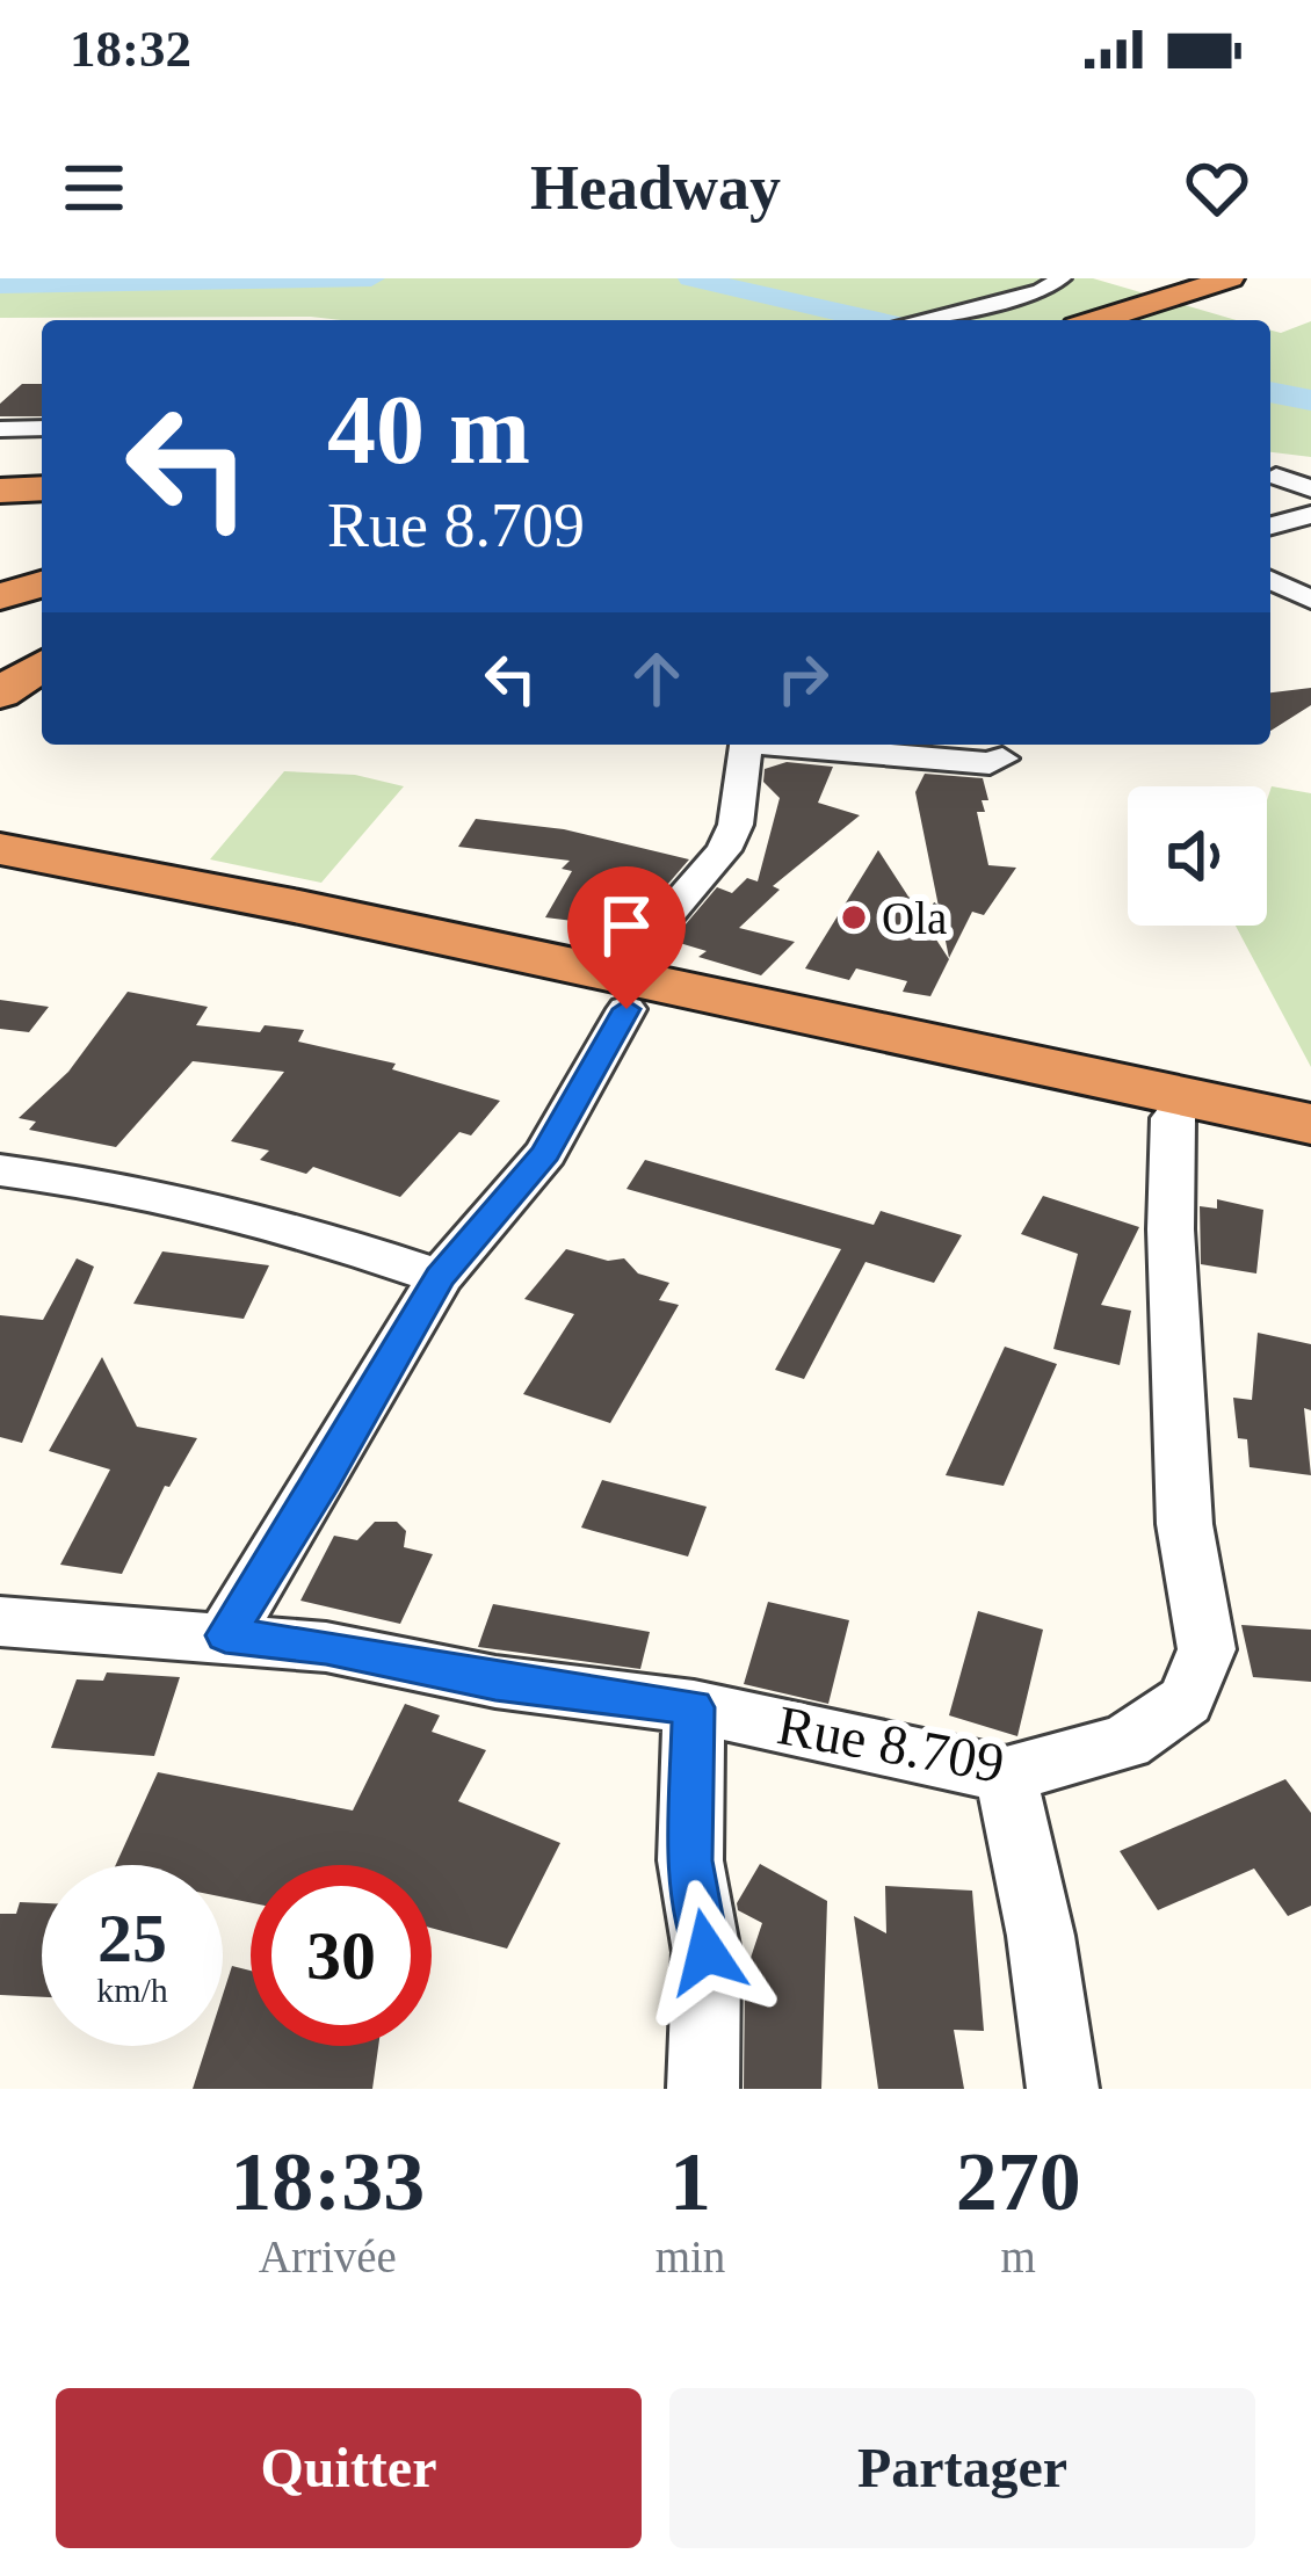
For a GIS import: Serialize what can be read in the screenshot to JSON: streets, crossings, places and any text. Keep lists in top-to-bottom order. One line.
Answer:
{"streets":{"street":["Rue 8.709"]},"places":["Ola"],"page":{"status":"18:32","header":"Headway","turn":["40 m","Rue 8.709"],"speed":"25 km/h","limit":"30","eta":["18:33","Arrivée","1","min","270","m"],"buttons":["Quitter","Partager"]}}
